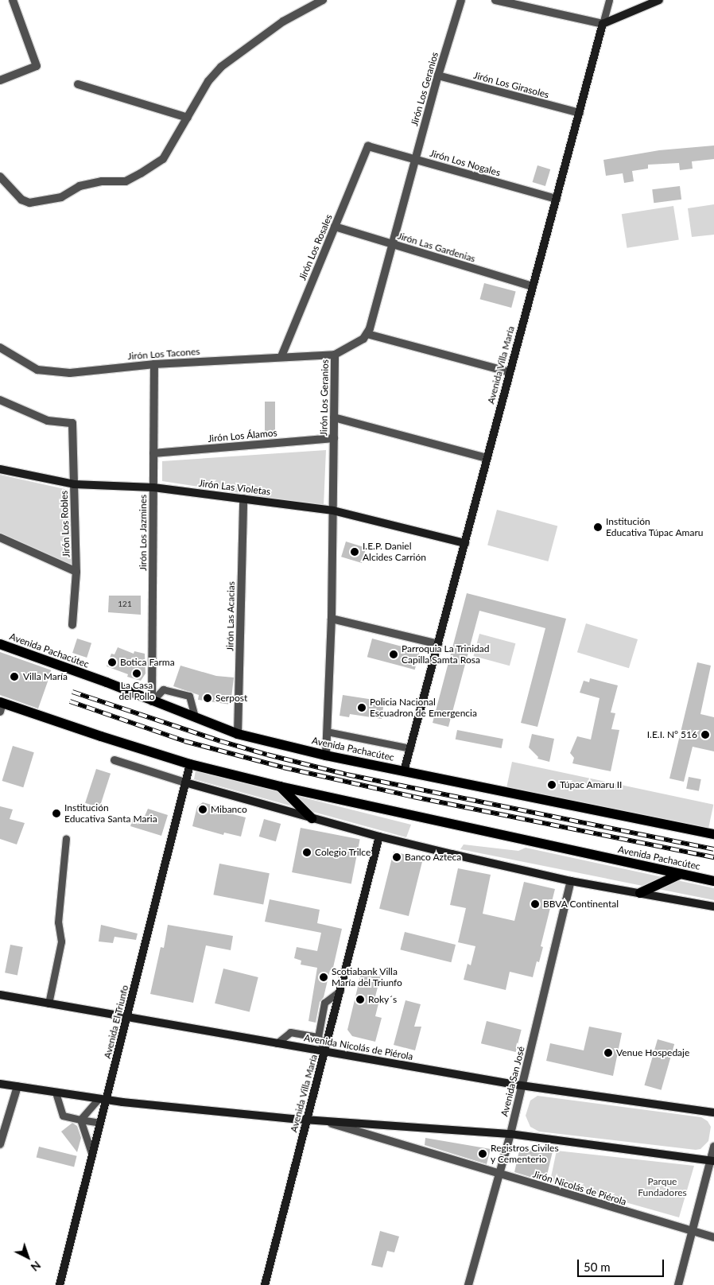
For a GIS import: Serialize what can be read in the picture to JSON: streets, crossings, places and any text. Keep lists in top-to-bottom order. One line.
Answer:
{"streets":{"main road":["Avenida Pachacútec"],"street":["Jirón Los Girasoles","Jirón Los Geranios","Jirón Los Nogales","Jirón Los Rosales","Jirón Las Gardenias","Jirón Los Tacones","Avenida Villa María","Jirón Los Álamos","Jirón Las Violetas","Jirón Los Robles","Jirón Los Jazmines","Jirón Las Acacias","Avenida El Triunfo","Avenida Nicolás de Piérola","Avenida San José","Jirón Nicolás de Piérola"]},"crossings":[["Jirón Los Girasoles","Jirón Los Geranios"],["Jirón Los Girasoles","Avenida Villa María"],["Jirón Los Geranios","Jirón Los Nogales"],["Jirón Los Geranios","Jirón Las Gardenias"],["Jirón Los Geranios","Jirón Los Tacones"],["Jirón Los Geranios","Jirón Los Álamos"],["Jirón Los Geranios","Jirón Las Violetas"],["Jirón Los Geranios","Avenida Pachacútec"],["Jirón Los Nogales","Jirón Los Rosales"],["Jirón Los Nogales","Avenida Villa María"],["Jirón Los Rosales","Jirón Las Gardenias"],["Jirón Los Rosales","Jirón Los Tacones"],["Jirón Las Gardenias","Avenida Villa María"],["Jirón Los Tacones","Jirón Los Jazmines"],["Avenida Villa María","Jirón Las Violetas"],["Avenida Villa María","Avenida Pachacútec"],["Avenida Villa María","Avenida Nicolás de Piérola"],["Jirón Los Álamos","Jirón Los Jazmines"],["Jirón Las Violetas","Jirón Los Robles"],["Jirón Las Violetas","Jirón Los Jazmines"],["Jirón Las Violetas","Jirón Las Acacias"],["Jirón Los Jazmines","Avenida Pachacútec"],["Jirón Las Acacias","Avenida Pachacútec"],["Avenida Pachacútec","Avenida El Triunfo"],["Avenida El Triunfo","Avenida Nicolás de Piérola"],["Avenida Nicolás de Piérola","Avenida San José"],["Avenida San José","Jirón Nicolás de Piérola"]],"parks":["Parque Fundadores"],"places":["Institución Educativa Túpac Amaru","I.E.P. Daniel Alcides Carrión","Parroquia La Trinidad Capilla Samta Rosa","Botica Farma","La Casa del Pollo","Villa María","Serpost","Policia Nacional Escuadron de Emergencia","I.E.I. N° 516","Túpac Amaru II","Mibanco","Institución Educativa Santa Maria","Colegio Trilce","Banco Azteca","BBVA Continental","Scotiabank Villa María del Triunfo","Roky´s","Venue Hospedaje","Registros Civiles y Cementerio"],"house_numbers":["121"],"scale_bar":"50 m","north":"bottom right"}
